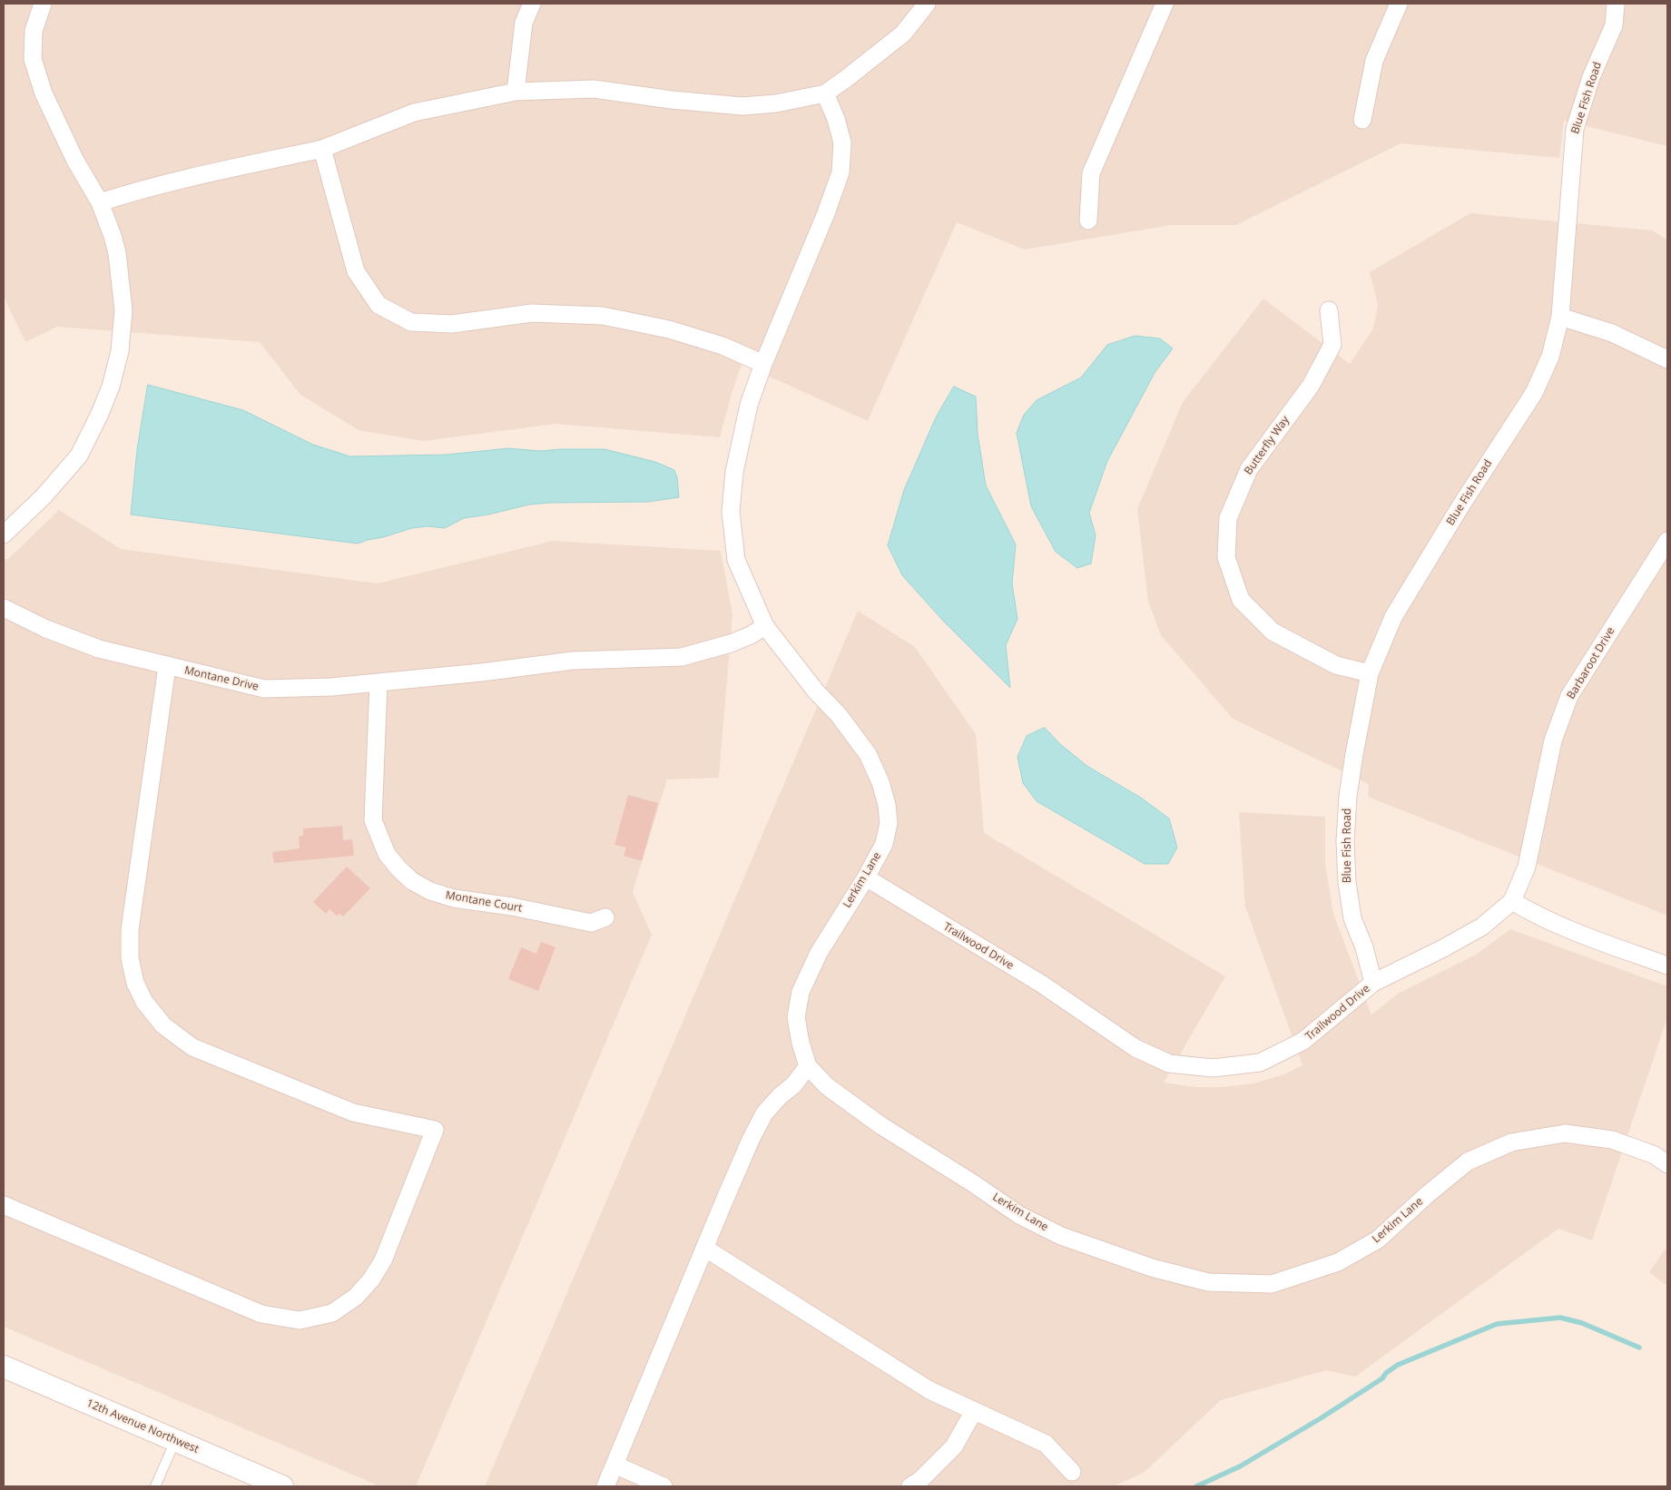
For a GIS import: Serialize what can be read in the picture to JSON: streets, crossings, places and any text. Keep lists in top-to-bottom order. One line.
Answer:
{"streets":{"street":["Blue Fish Road","Butterfly Way","Barbaroot Drive","Montane Drive","Lerkim Lane","Montane Court","Trailwood Drive","12th Avenue Northwest"]},"crossings":[["Blue Fish Road","Butterfly Way"],["Blue Fish Road","Trailwood Drive"],["Barbaroot Drive","Trailwood Drive"],["Montane Drive","Lerkim Lane"],["Montane Drive","Montane Court"],["Lerkim Lane","Trailwood Drive"]]}
